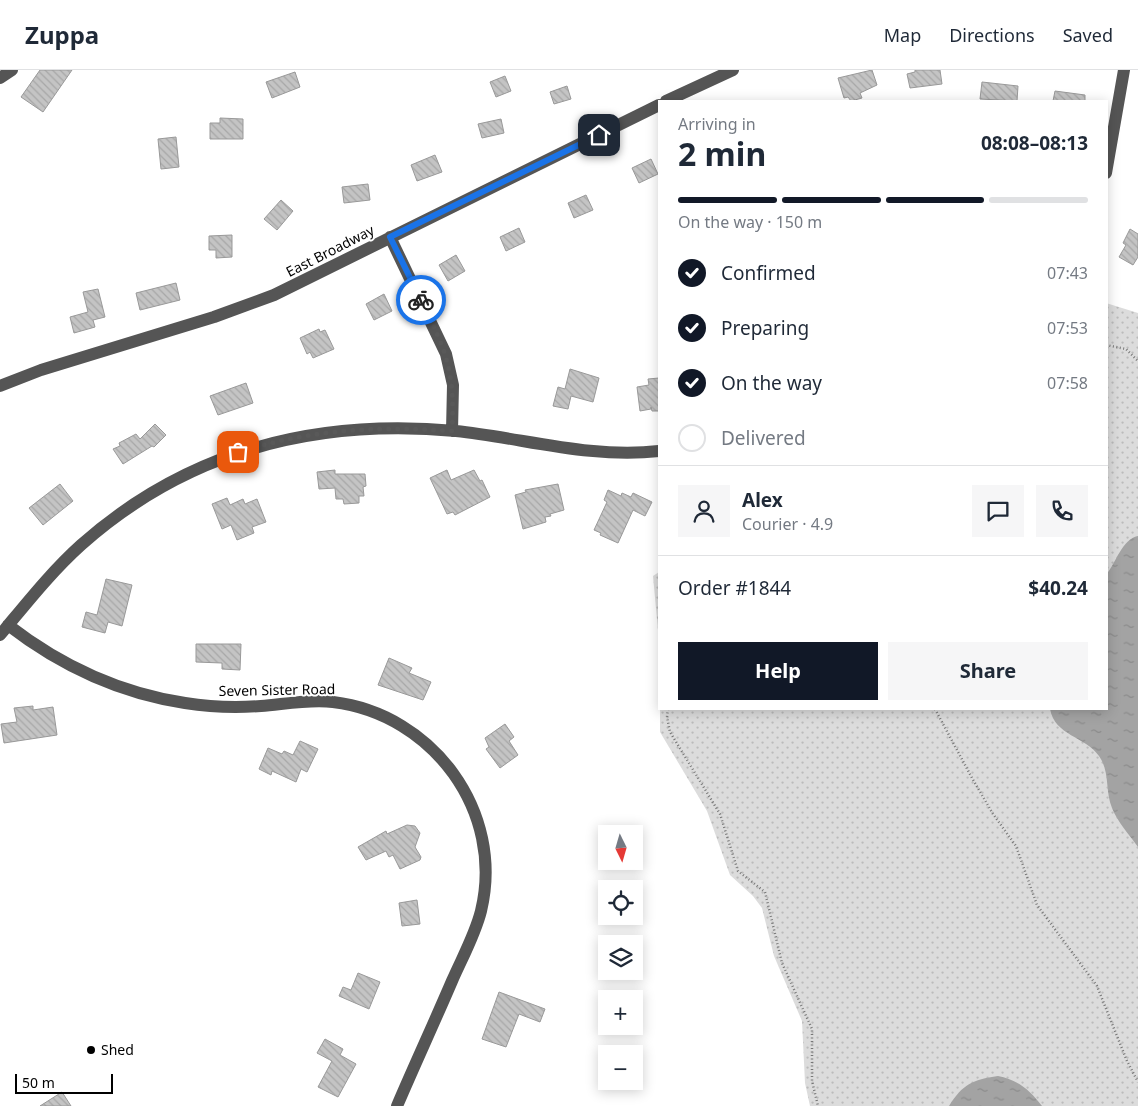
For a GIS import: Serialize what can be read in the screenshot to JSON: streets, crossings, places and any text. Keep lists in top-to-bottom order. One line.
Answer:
{"streets":{"street":["East Broadway","Seven Sister Road"]},"places":["Shed"],"scale_bar":"50 m","north":"bottom","page":{"header":"Zuppa","nav":["Map","Directions","Saved"],"heading":["2 min","Arriving in","08:08–08:13"],"panel":["Alex","Courier · 4.9","Order #1844","$40.24"],"bar":"On the way · 150 m","list":[["Confirmed","07:43"],["Preparing","07:53"],["On the way","07:58"],"Delivered"],"buttons":["Help","Share"],"map_buttons":["+","−"],"scale":"50 m"}}
